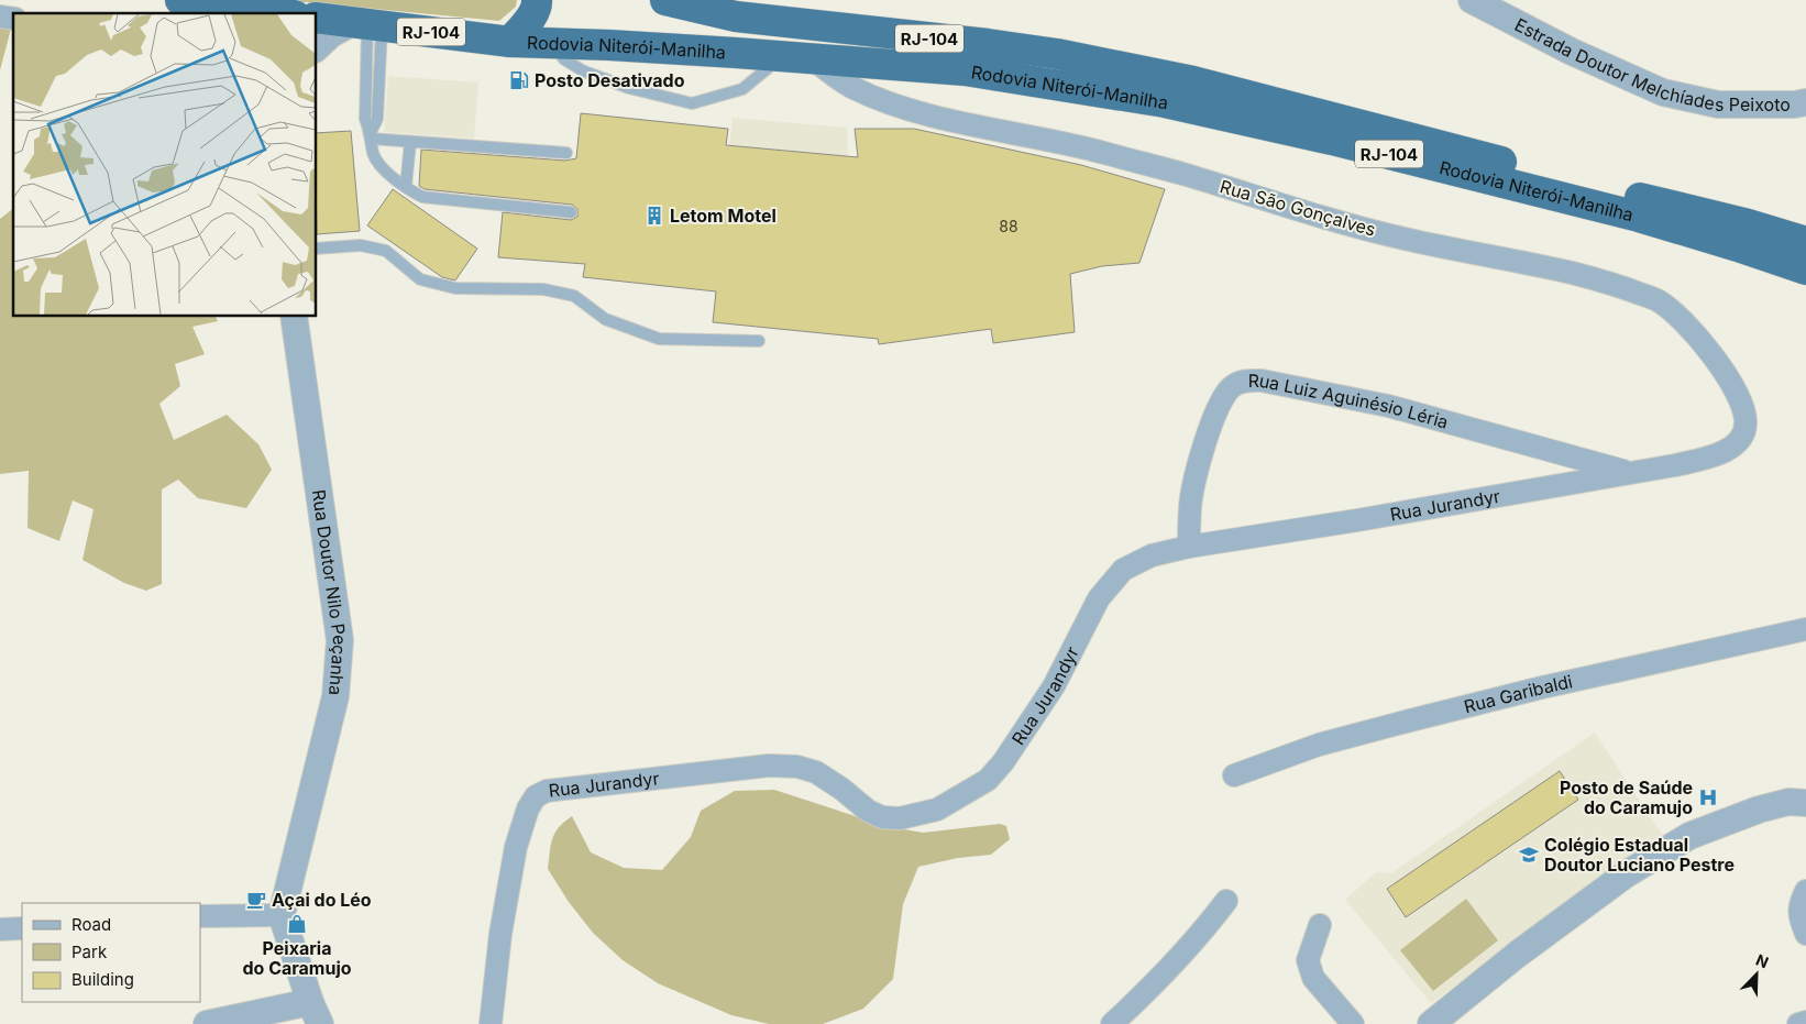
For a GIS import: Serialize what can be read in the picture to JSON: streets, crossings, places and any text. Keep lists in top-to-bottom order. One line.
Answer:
{"streets":{"highway":["RJ-104","Rodovia Niterói-Manilha"],"street":["Estrada Doutor Melchíades Peixoto","Rua São Gonçalves","Rua Luiz Aguinésio Léria","Rua Jurandyr","Rua Doutor Nilo Peçanha","Rua Garibaldi"]},"crossings":[["Rodovia Niterói-Manilha","Rua São Gonçalves"],["Rua São Gonçalves","Rua Jurandyr"],["Rua Luiz Aguinésio Léria","Rua Jurandyr"]],"places":{"fuel station":["Posto Desativado"],"building":["Letom Motel"],"hospital":["Posto de Saúde do Caramujo"],"school or university":["Colégio Estadual Doutor Luciano Pestre"],"cafe":["Açai do Léo"],"shop":["Peixaria do Caramujo"]},"house_numbers":["88"],"legend":["Road","Park","Building"],"north":"top right"}
